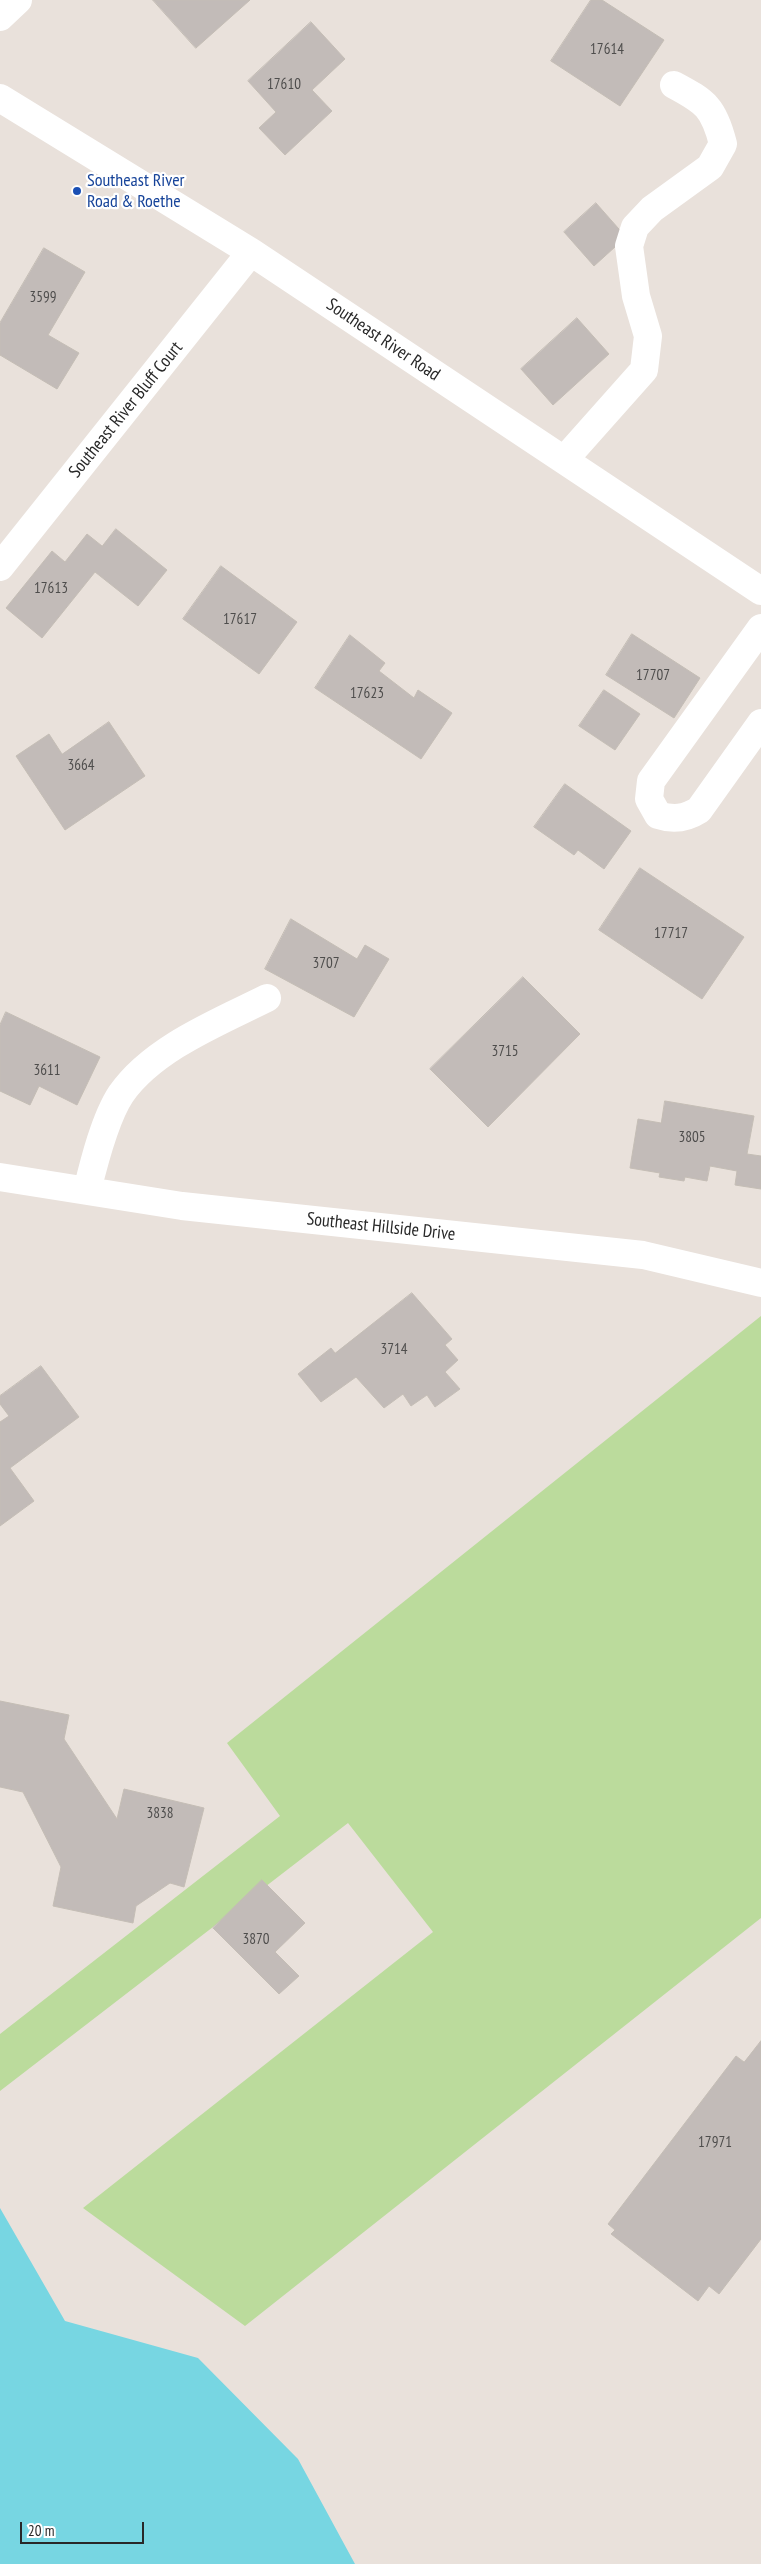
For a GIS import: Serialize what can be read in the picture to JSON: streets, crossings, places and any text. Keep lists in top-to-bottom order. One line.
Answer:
{"streets":{"street":["Southeast River Road","Southeast River Bluff Court","Southeast Hillside Drive"]},"crossings":[["Southeast River Road","Southeast River Bluff Court"]],"places":["Southeast River Road & Roethe"],"house_numbers":["17614","17610","3599","17613","17617","17707","17623","3664","17717","3707","3715","3611","3805","3714","3838","3870","17971"],"scale_bar":"20 m"}
